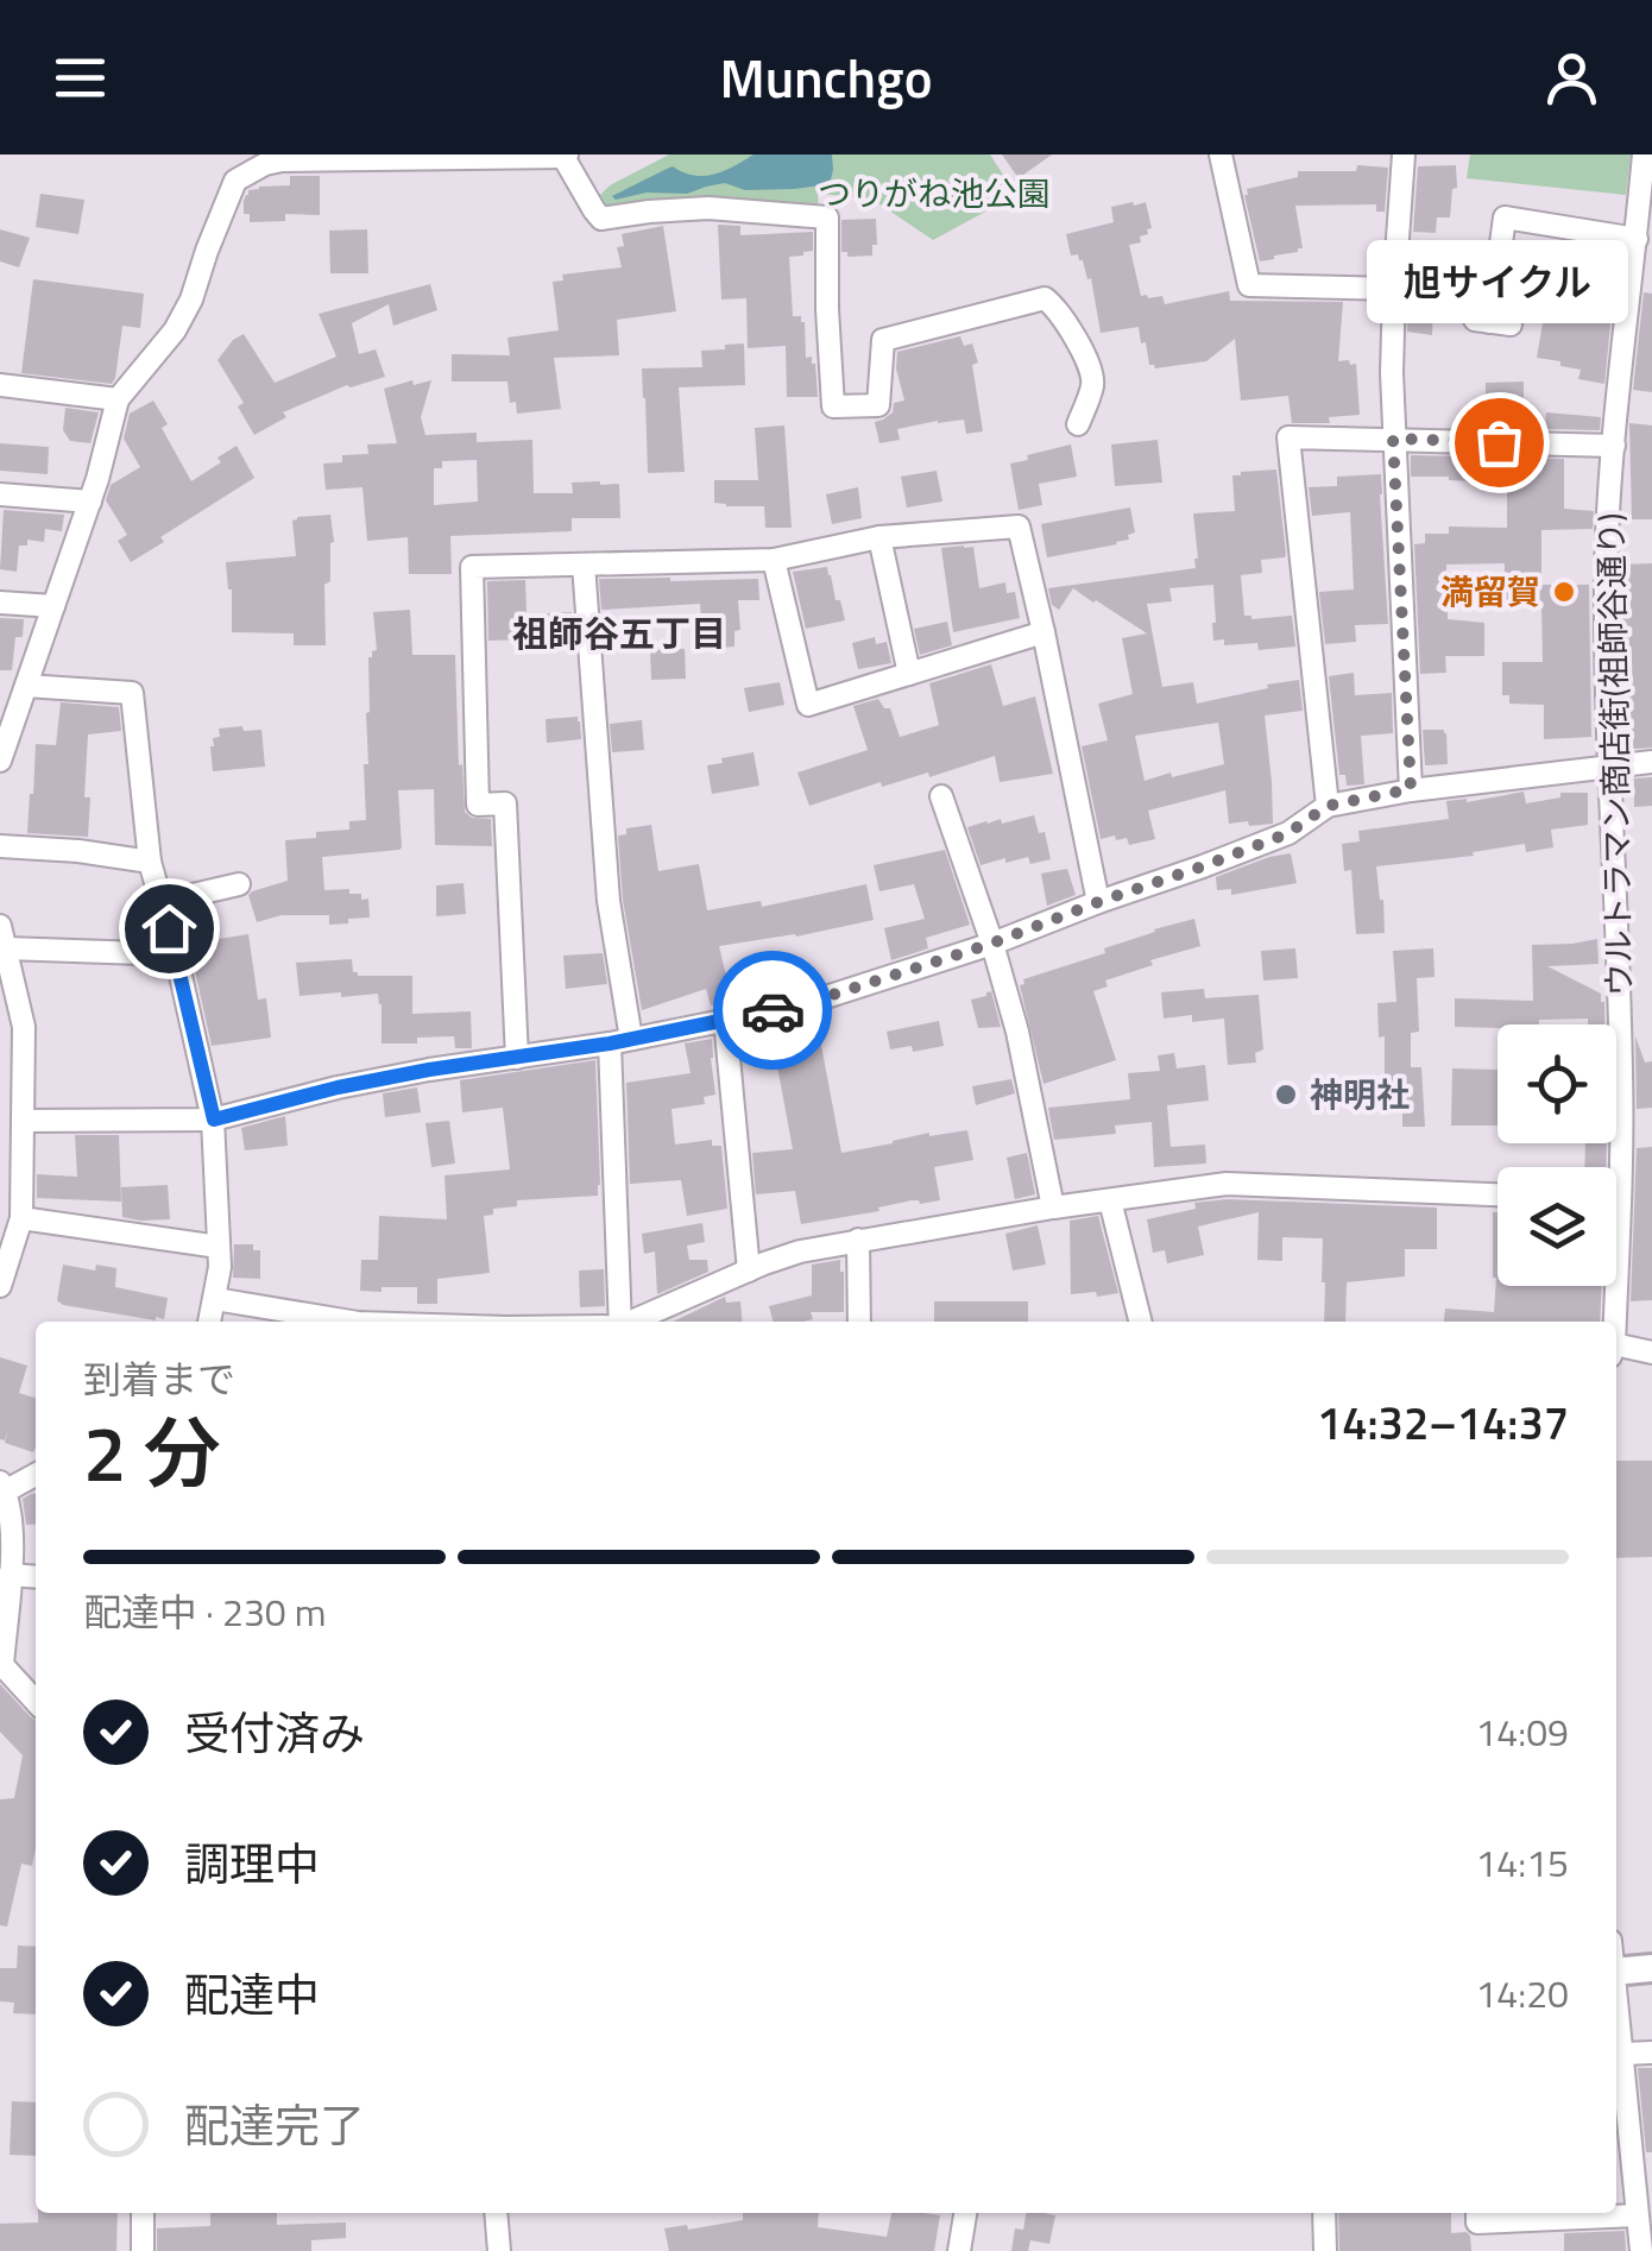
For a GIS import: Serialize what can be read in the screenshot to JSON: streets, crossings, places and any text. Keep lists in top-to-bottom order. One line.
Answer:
{"streets":{"street":["ウルトラマン商店街(祖師谷通り)"]},"districts":["祖師谷五丁目"],"parks":["つりがね池公園"],"places":["旭サイクル","満留賀","神明社"],"page":{"header":"Munchgo","bubble":"旭サイクル","heading":["2 分","到着まで","14:32–14:37"],"bar":"配達中 · 230 m","list":[["受付済み","14:09"],["調理中","14:15"],["配達中","14:20"],"配達完了"]}}
